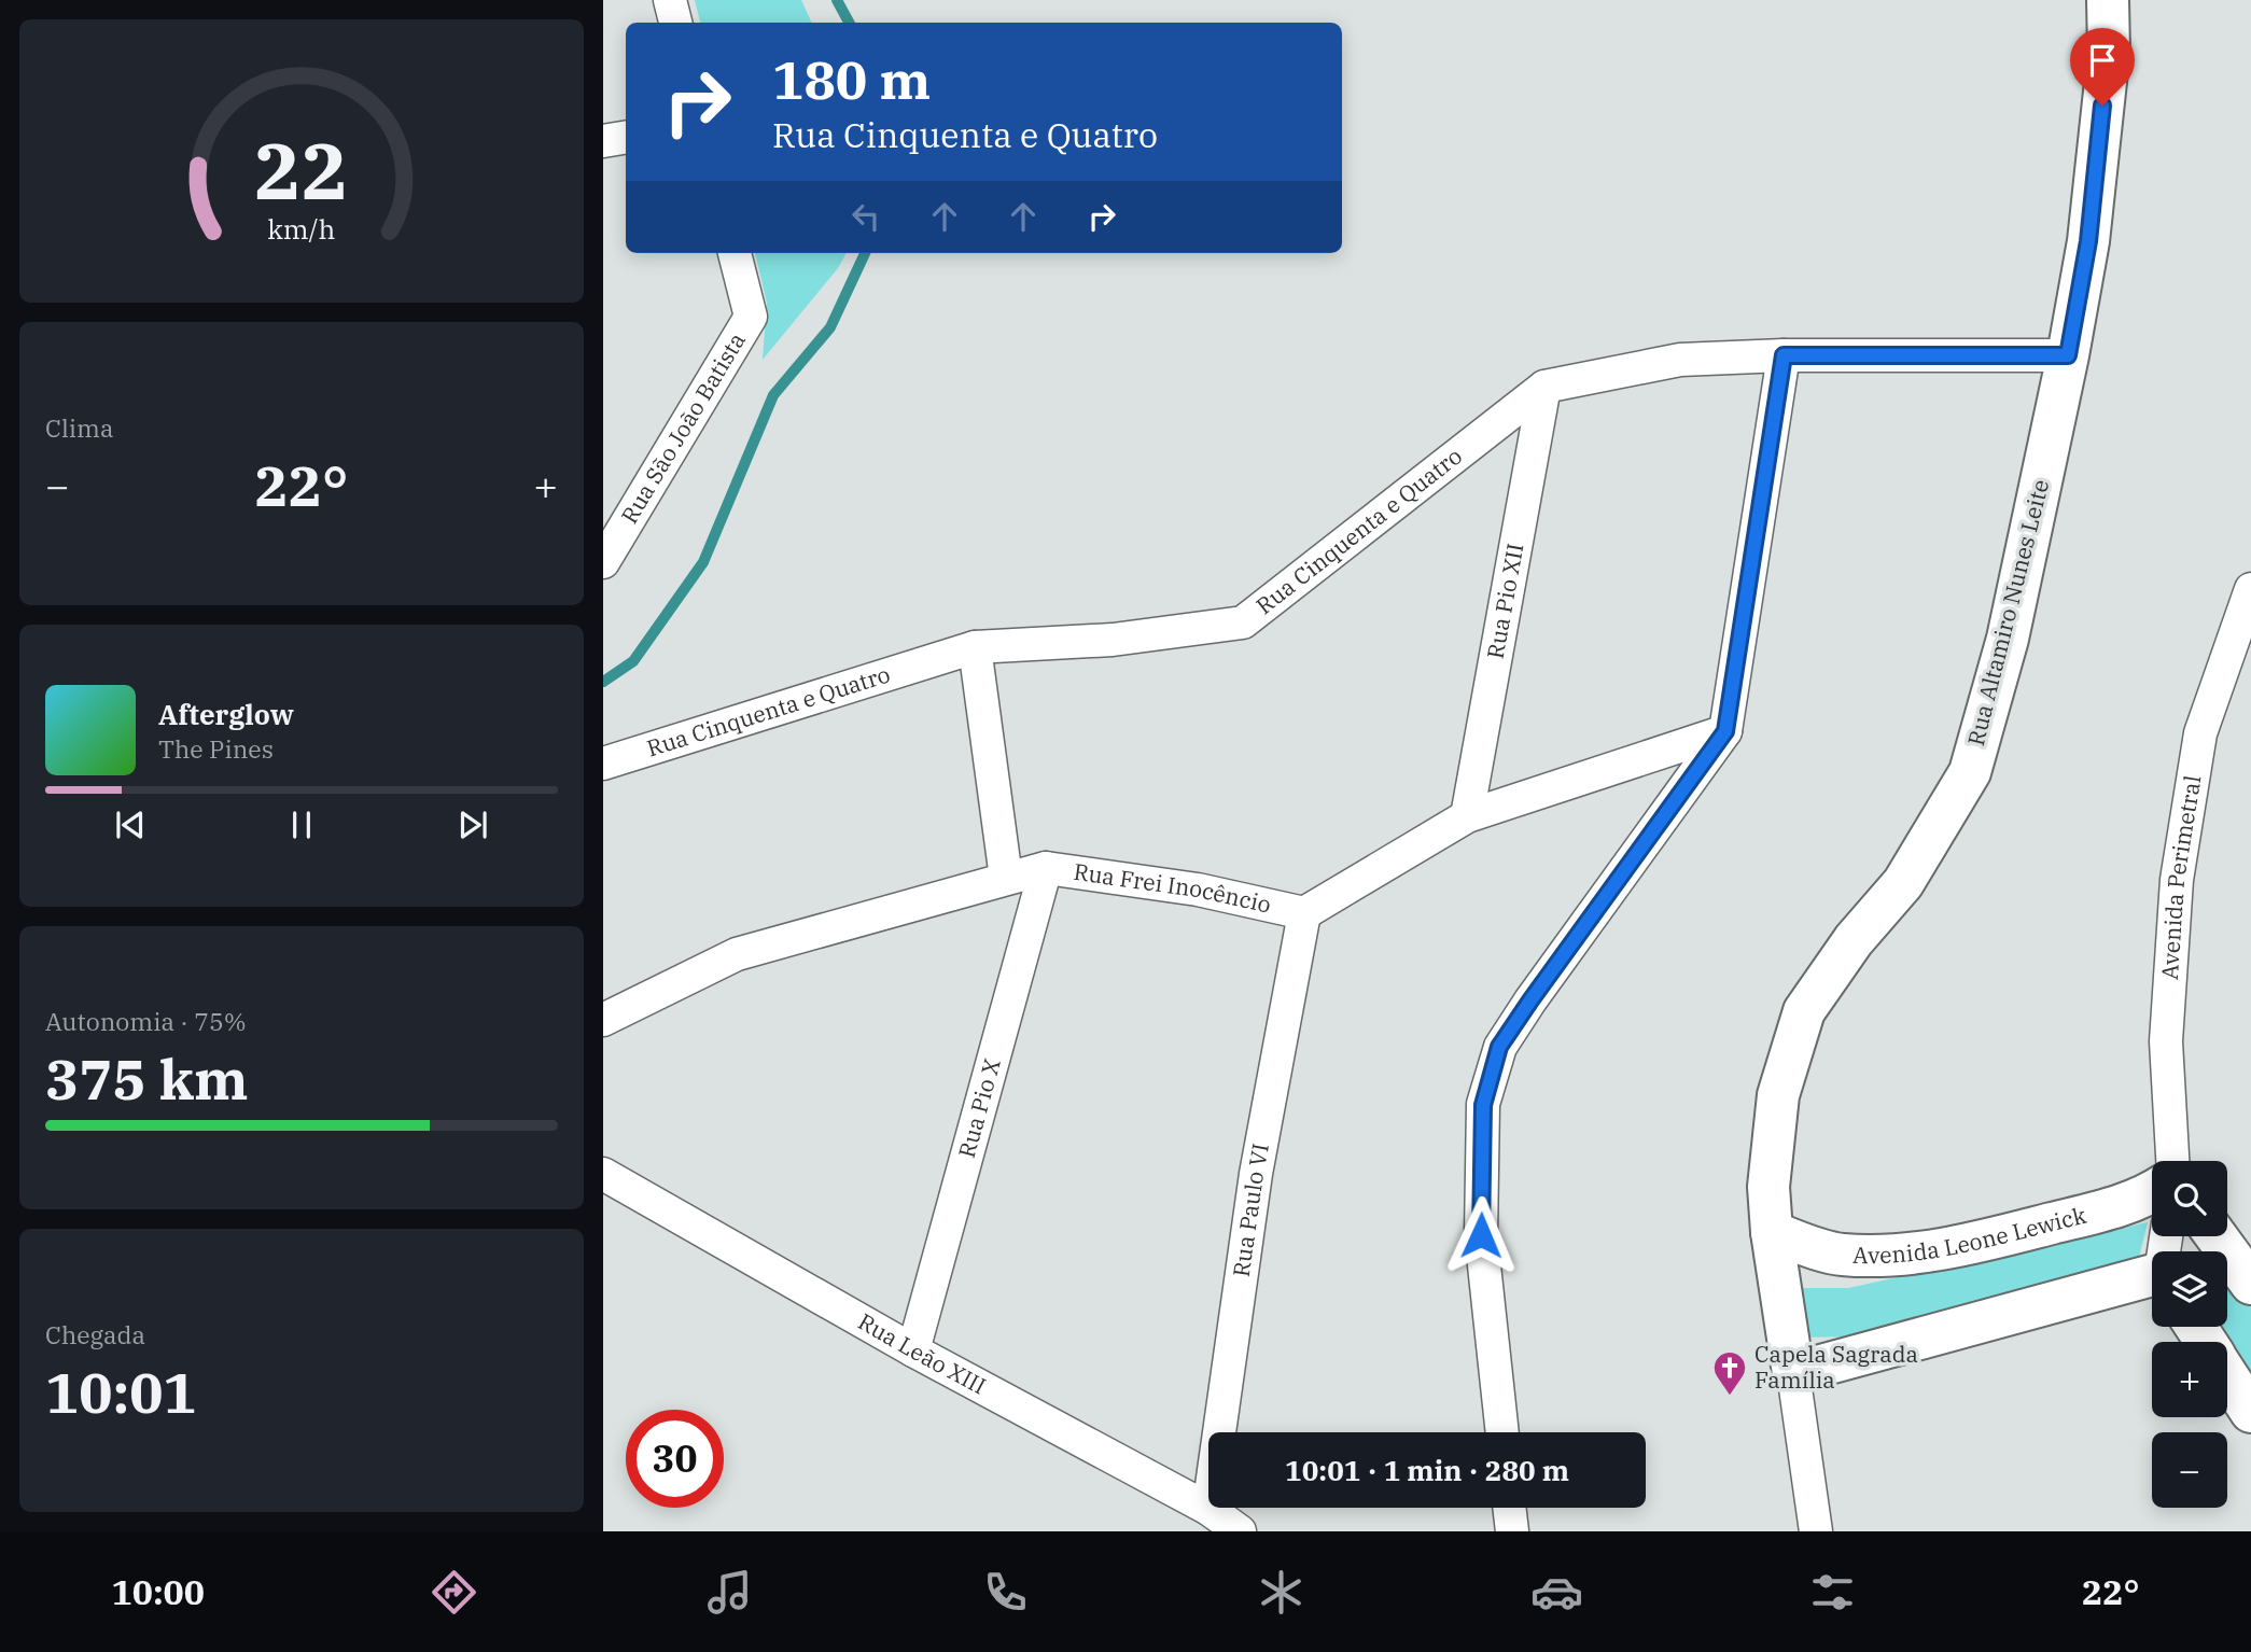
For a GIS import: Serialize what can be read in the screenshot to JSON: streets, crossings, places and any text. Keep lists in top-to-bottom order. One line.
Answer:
{"streets":{"main road":["Rua Altamiro Nunes Leite","Avenida Leone Lewick"],"street":["Rua São João Batista","Rua Cinquenta e Quatro","Rua Pio XII","Avenida Perimetral","Rua Frei Inocêncio","Rua Pio X","Rua Paulo VI","Rua Leão XIII"]},"crossings":[["Rua Cinquenta e Quatro","Rua Pio XII"],["Rua Cinquenta e Quatro","Rua Altamiro Nunes Leite"],["Rua Altamiro Nunes Leite","Avenida Leone Lewick"],["Rua Frei Inocêncio","Rua Pio X"],["Rua Frei Inocêncio","Rua Paulo VI"],["Rua Pio X","Rua Leão XIII"],["Rua Paulo VI","Rua Leão XIII"]],"places":{"church":["Capela Sagrada Família"]},"page":{"turn":["180 m","Rua Cinquenta e Quatro"],"tile":["Clima",["Autonomia · 75%","375 km"],["Chegada","10:01"]],"heat":["−","22°","+"],"song":["Afterglow","The Pines"],"map_buttons":["+","−"],"limit":"30","trip":"10:01 · 1 min · 280 m","tabs":["10:00","22°"],"gauge":["22","km/h"]}}
